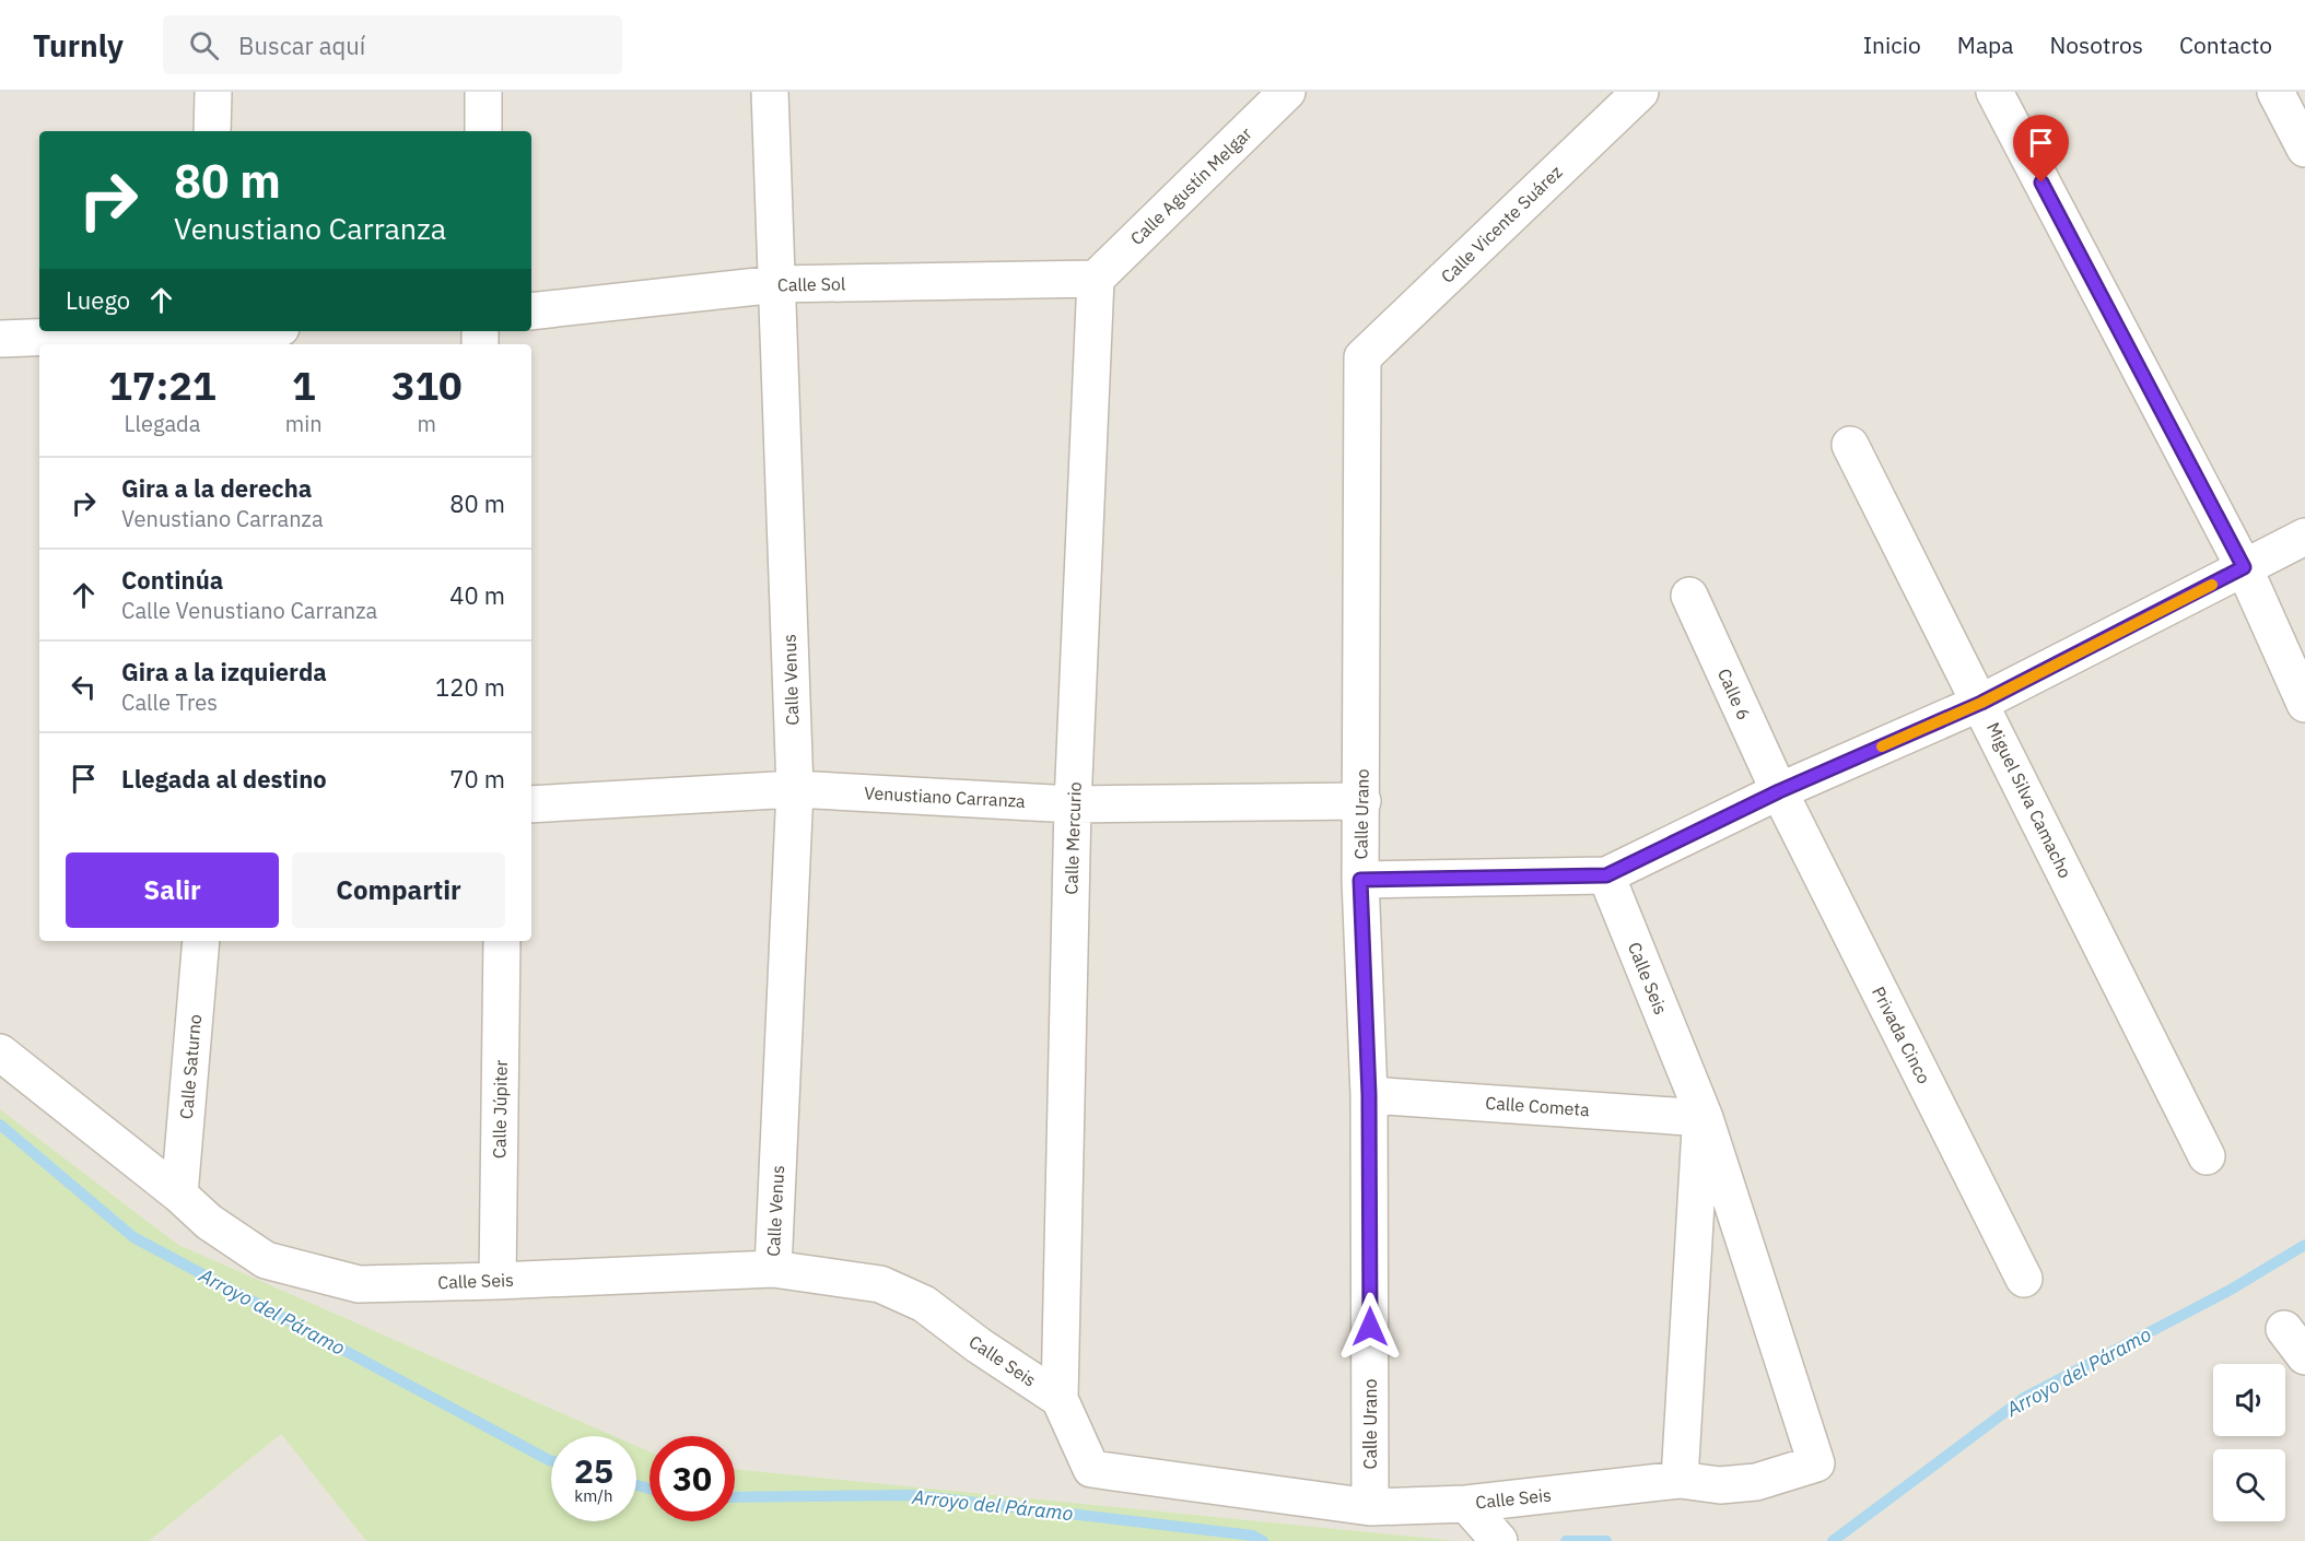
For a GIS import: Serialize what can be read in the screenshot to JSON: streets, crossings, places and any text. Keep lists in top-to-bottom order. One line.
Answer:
{"streets":{"street":["Calle Agustín Melgar","Calle Vicente Suárez","Calle Sol","Calle Venus","Calle 6","Venustiano Carranza","Miguel Silva Camacho","Calle Urano","Calle Mercurio","Calle Seis","Privada Cinco","Calle Saturno","Calle Cometa","Calle Júpiter"]},"crossings":[["Calle Agustín Melgar","Calle Sol"],["Calle Agustín Melgar","Calle Mercurio"],["Calle Vicente Suárez","Calle Urano"],["Calle Sol","Calle Venus"],["Calle Sol","Calle Mercurio"],["Calle Venus","Venustiano Carranza"],["Calle Venus","Calle Seis"],["Calle 6","Privada Cinco"],["Venustiano Carranza","Calle Urano"],["Venustiano Carranza","Calle Mercurio"],["Calle Urano","Calle Seis"],["Calle Urano","Calle Cometa"],["Calle Mercurio","Calle Seis"],["Calle Seis","Calle Saturno"],["Calle Seis","Calle Cometa"],["Calle Seis","Calle Júpiter"]],"water":["Arroyo del Páramo"],"page":{"header":"Turnly","search":"Buscar aquí","nav":["Inicio","Mapa","Nosotros","Contacto"],"turn":["80 m","Venustiano Carranza"],"then":"Luego","eta":["17:21","Llegada","1","min","310","m"],"list":[{"name":"Gira a la derecha","note":"Venustiano Carranza","value":"80 m"},{"name":"Continúa","note":"Calle Venustiano Carranza","value":"40 m"},{"name":"Gira a la izquierda","note":"Calle Tres","value":"120 m"},{"name":"Llegada al destino","value":"70 m"}],"buttons":["Salir","Compartir"],"speed":"25 km/h","limit":"30"}}
